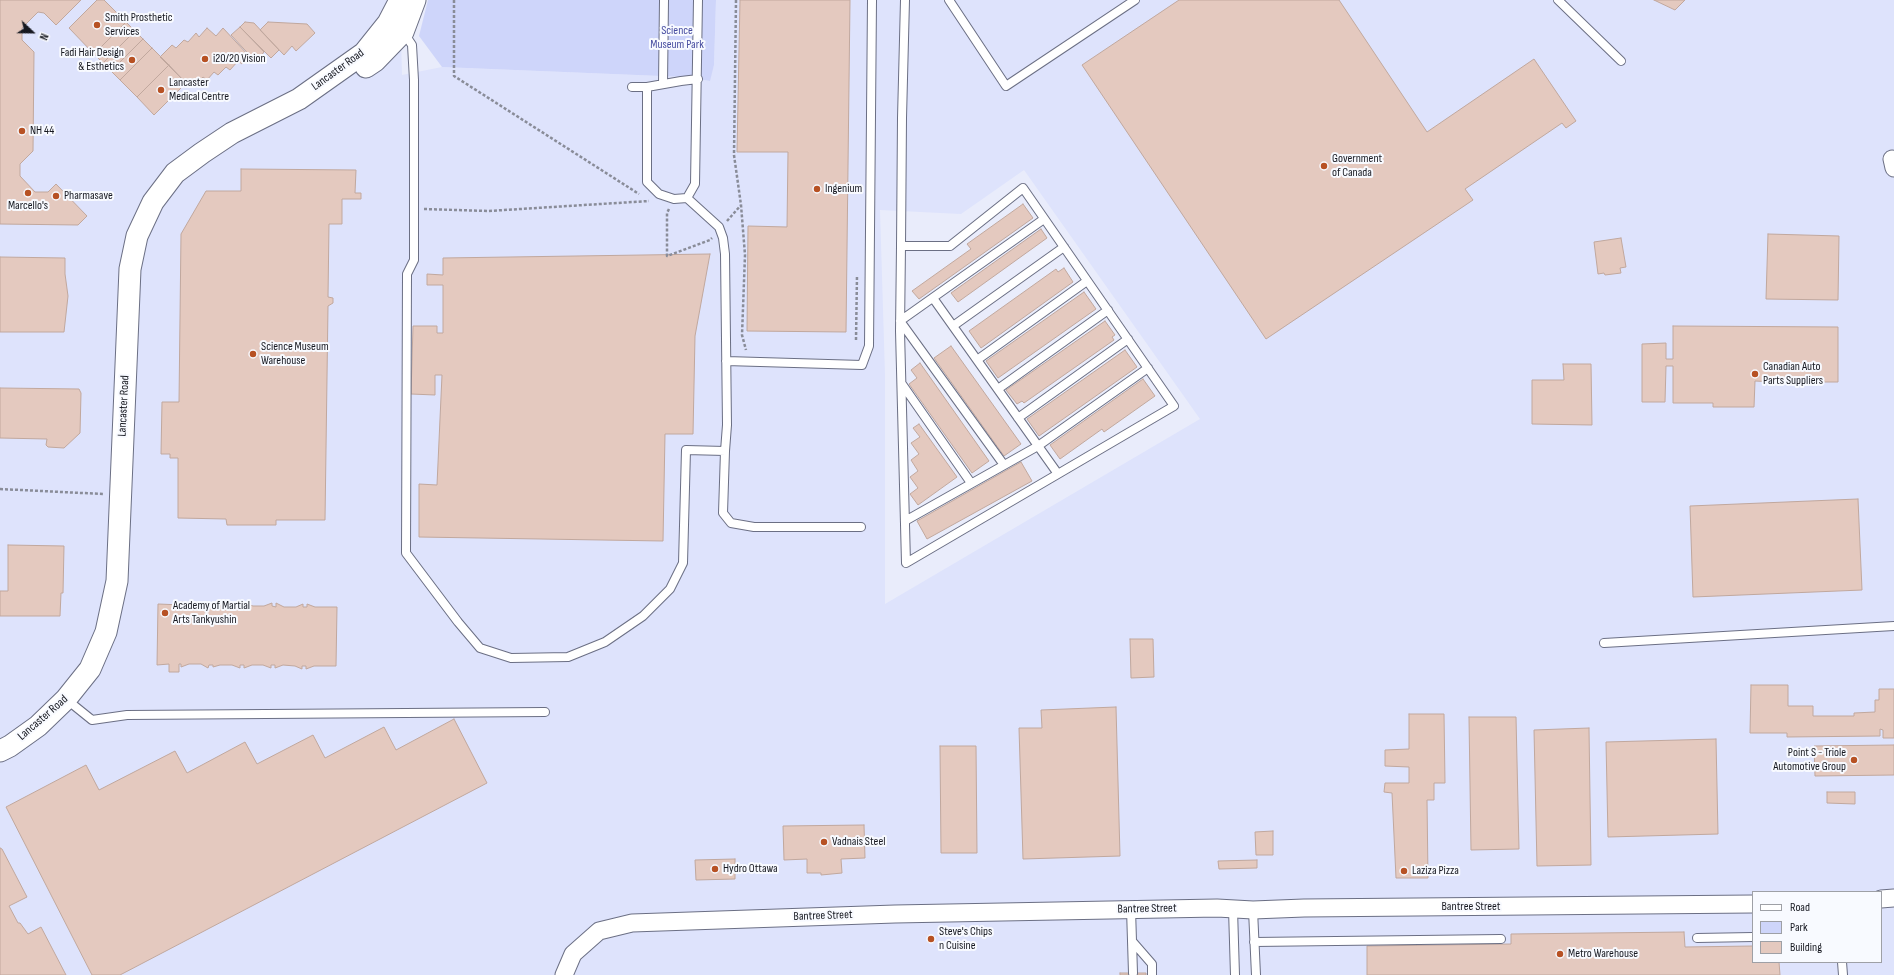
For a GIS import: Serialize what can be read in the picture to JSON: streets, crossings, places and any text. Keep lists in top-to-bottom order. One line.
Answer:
{"streets":{"street":["Lancaster Road","Bantree Street"]},"parks":["Science Museum Park"],"places":["Smith Prosthetic Services","i20/20 Vision","Fadi Hair Design & Esthetics","Lancaster Medical Centre","NH 44","Government of Canada","Ingenium","Marcello's","Pharmasave","Science Museum Warehouse","Canadian Auto Parts Suppliers","Academy of Martial Arts Tankyushin","Point S - Triole Automotive Group","Vadnais Steel","Hydro Ottawa","Laziza Pizza","Steve's Chips n Cuisine","Metro Warehouse"],"legend":["Road","Park","Building"],"north":"right"}
